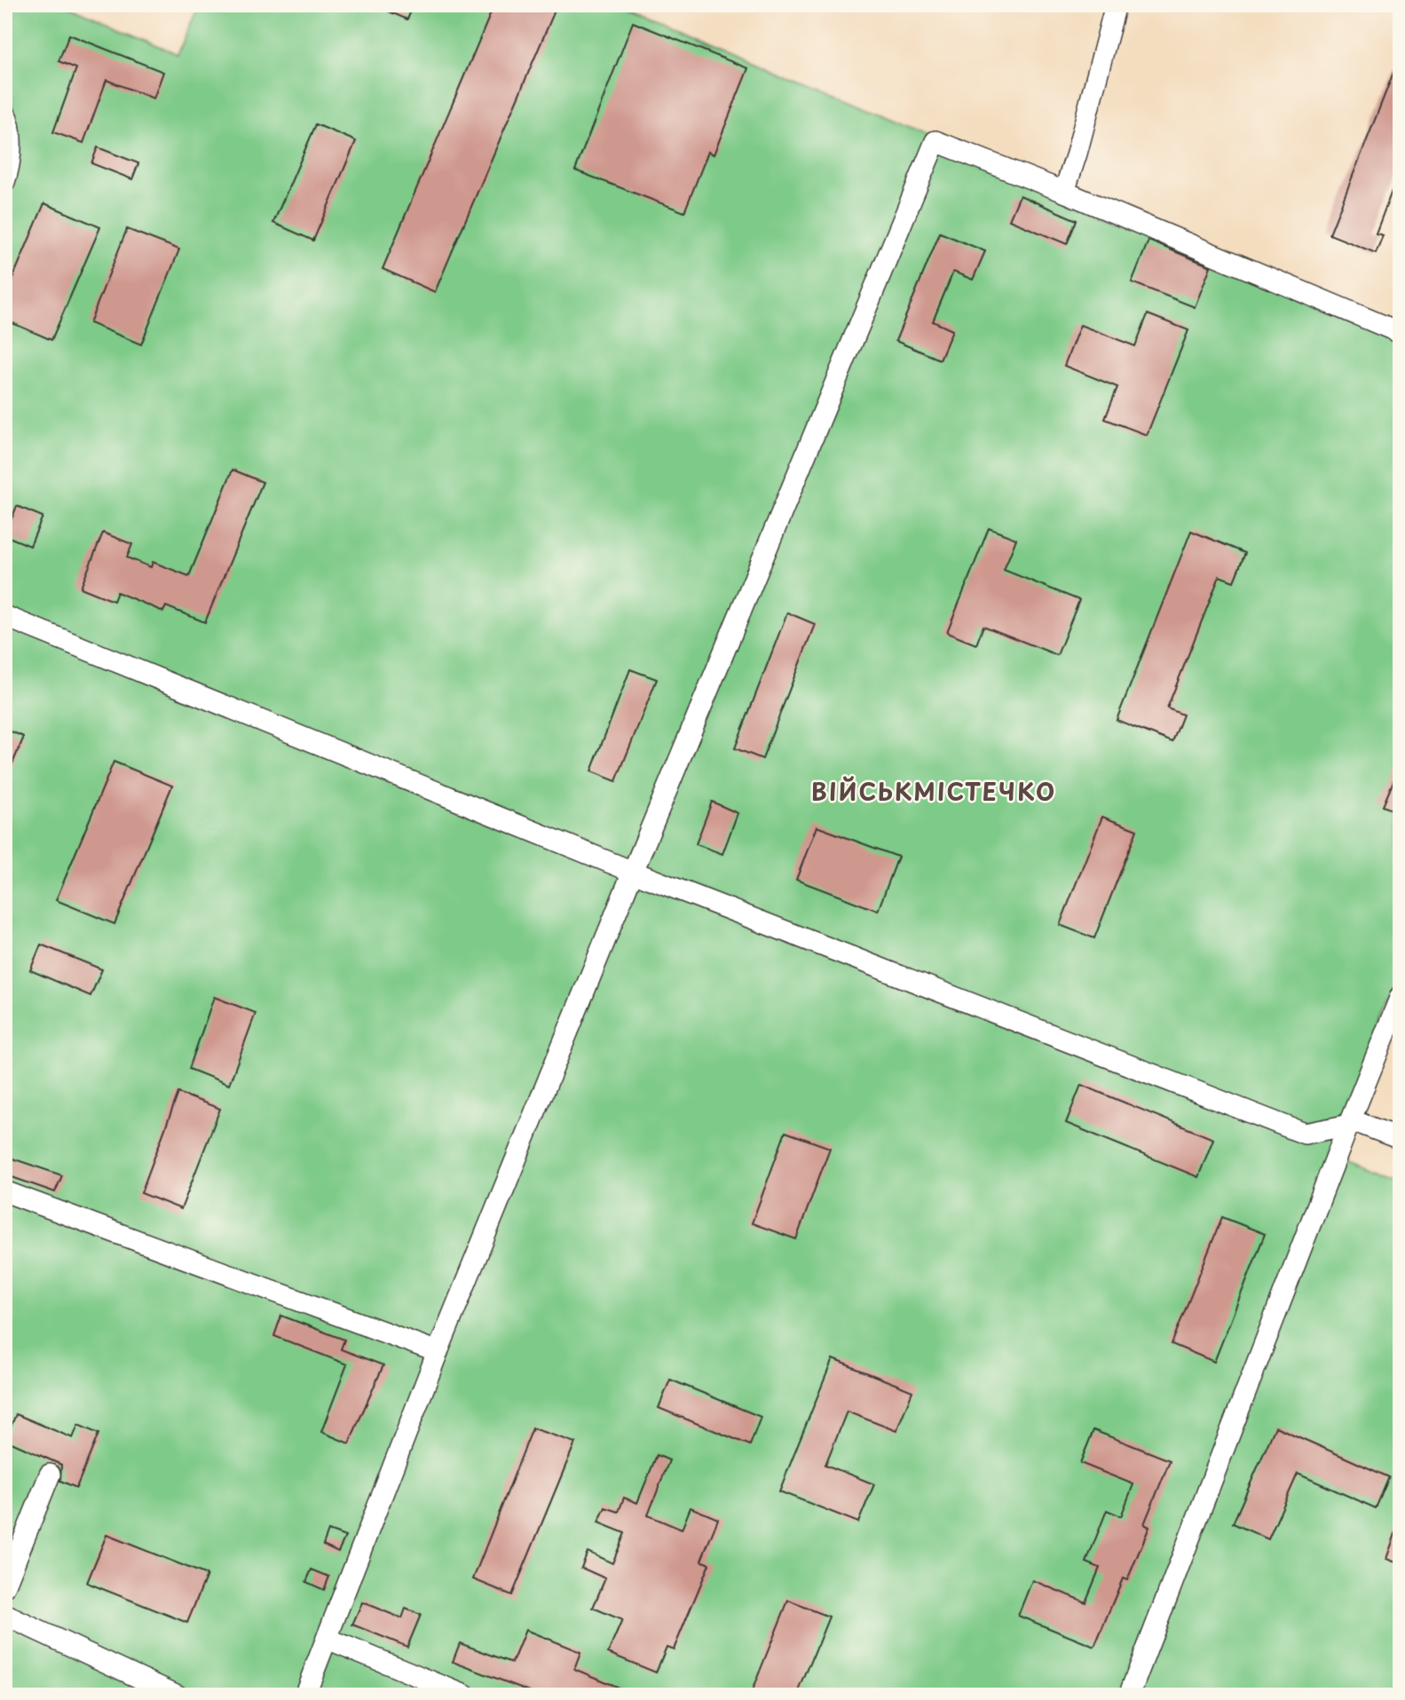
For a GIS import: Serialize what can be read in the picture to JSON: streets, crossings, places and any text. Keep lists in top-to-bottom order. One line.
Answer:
{"districts":["ВІЙСЬКМІСТЕЧКО"]}
